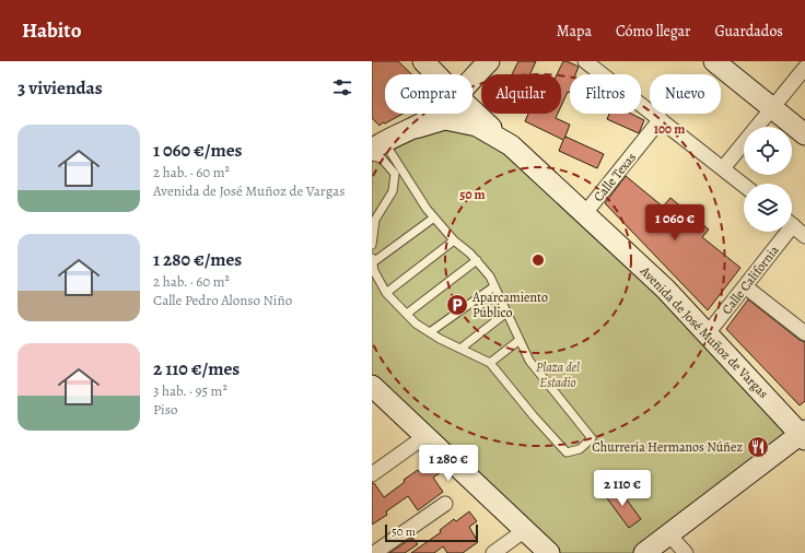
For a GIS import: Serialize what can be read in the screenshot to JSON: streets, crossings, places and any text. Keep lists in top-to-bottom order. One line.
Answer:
{"streets":{"street":["Calle Texas","Calle California","Avenida de José Muñoz de Vargas"]},"crossings":[["Calle Texas","Avenida de José Muñoz de Vargas"],["Calle California","Avenida de José Muñoz de Vargas"]],"parks":["Plaza del Estadio"],"places":{"parking":["Aparcamiento Público"],"restaurant":["Churrería Hermanos Núñez"]},"scale_bar":"50 m","page":{"header":"Habito","nav":["Mapa","Cómo llegar","Guardados"],"heading":"3 viviendas","chip":["Comprar","Alquilar","Filtros","Nuevo"],"list":[{"name":"1 060 €/mes","note":"2 hab. · 60 m² · Avenida de José Muñoz de Vargas"},{"name":"1 280 €/mes","note":"2 hab. · 60 m² · Calle Pedro Alonso Niño"},{"name":"2 110 €/mes","note":"3 hab. · 95 m² · Piso"}],"price":["1 060 €","1 280 €","2 110 €"],"scale":"50 m"},"rings":["100 m","50 m"]}
